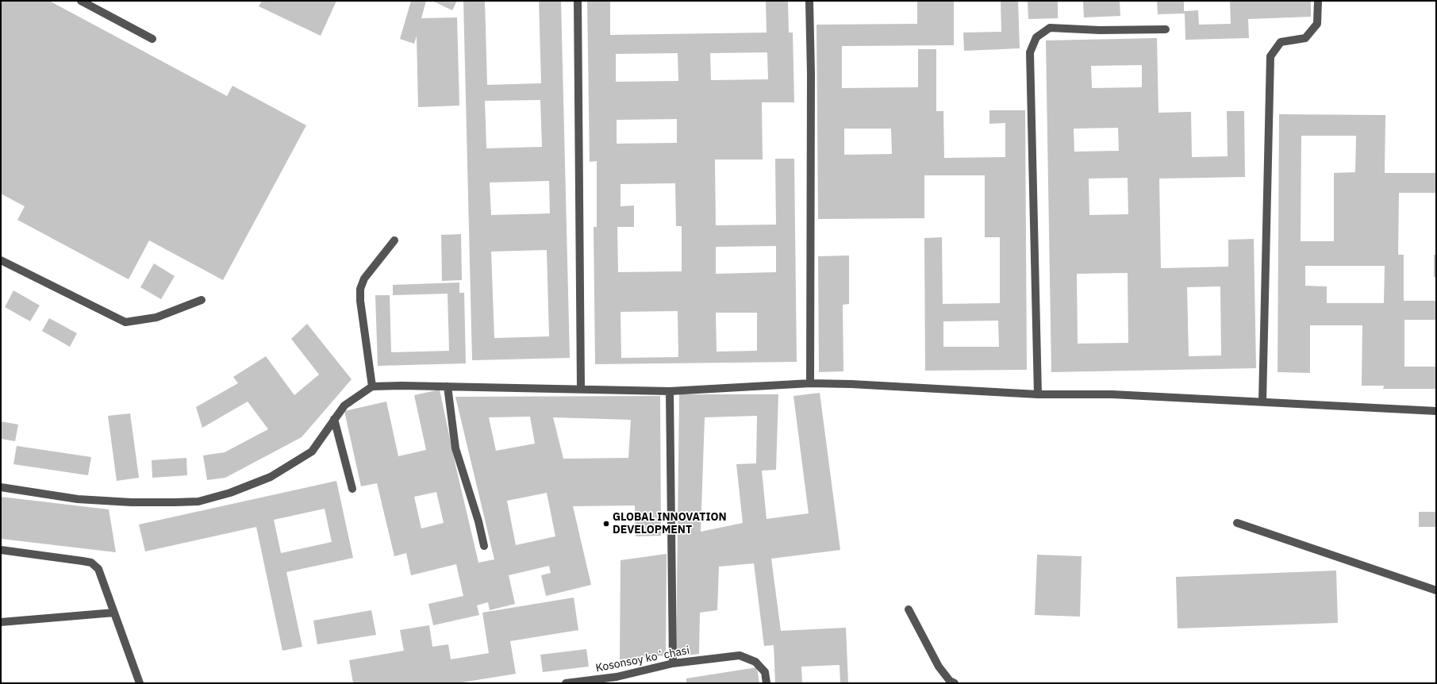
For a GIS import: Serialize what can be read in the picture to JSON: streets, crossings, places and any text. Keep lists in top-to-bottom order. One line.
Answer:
{"streets":{"street":["Kosonsoy koʻchasi"]},"places":["GLOBAL INNOVATION DEVELOPMENT"]}
